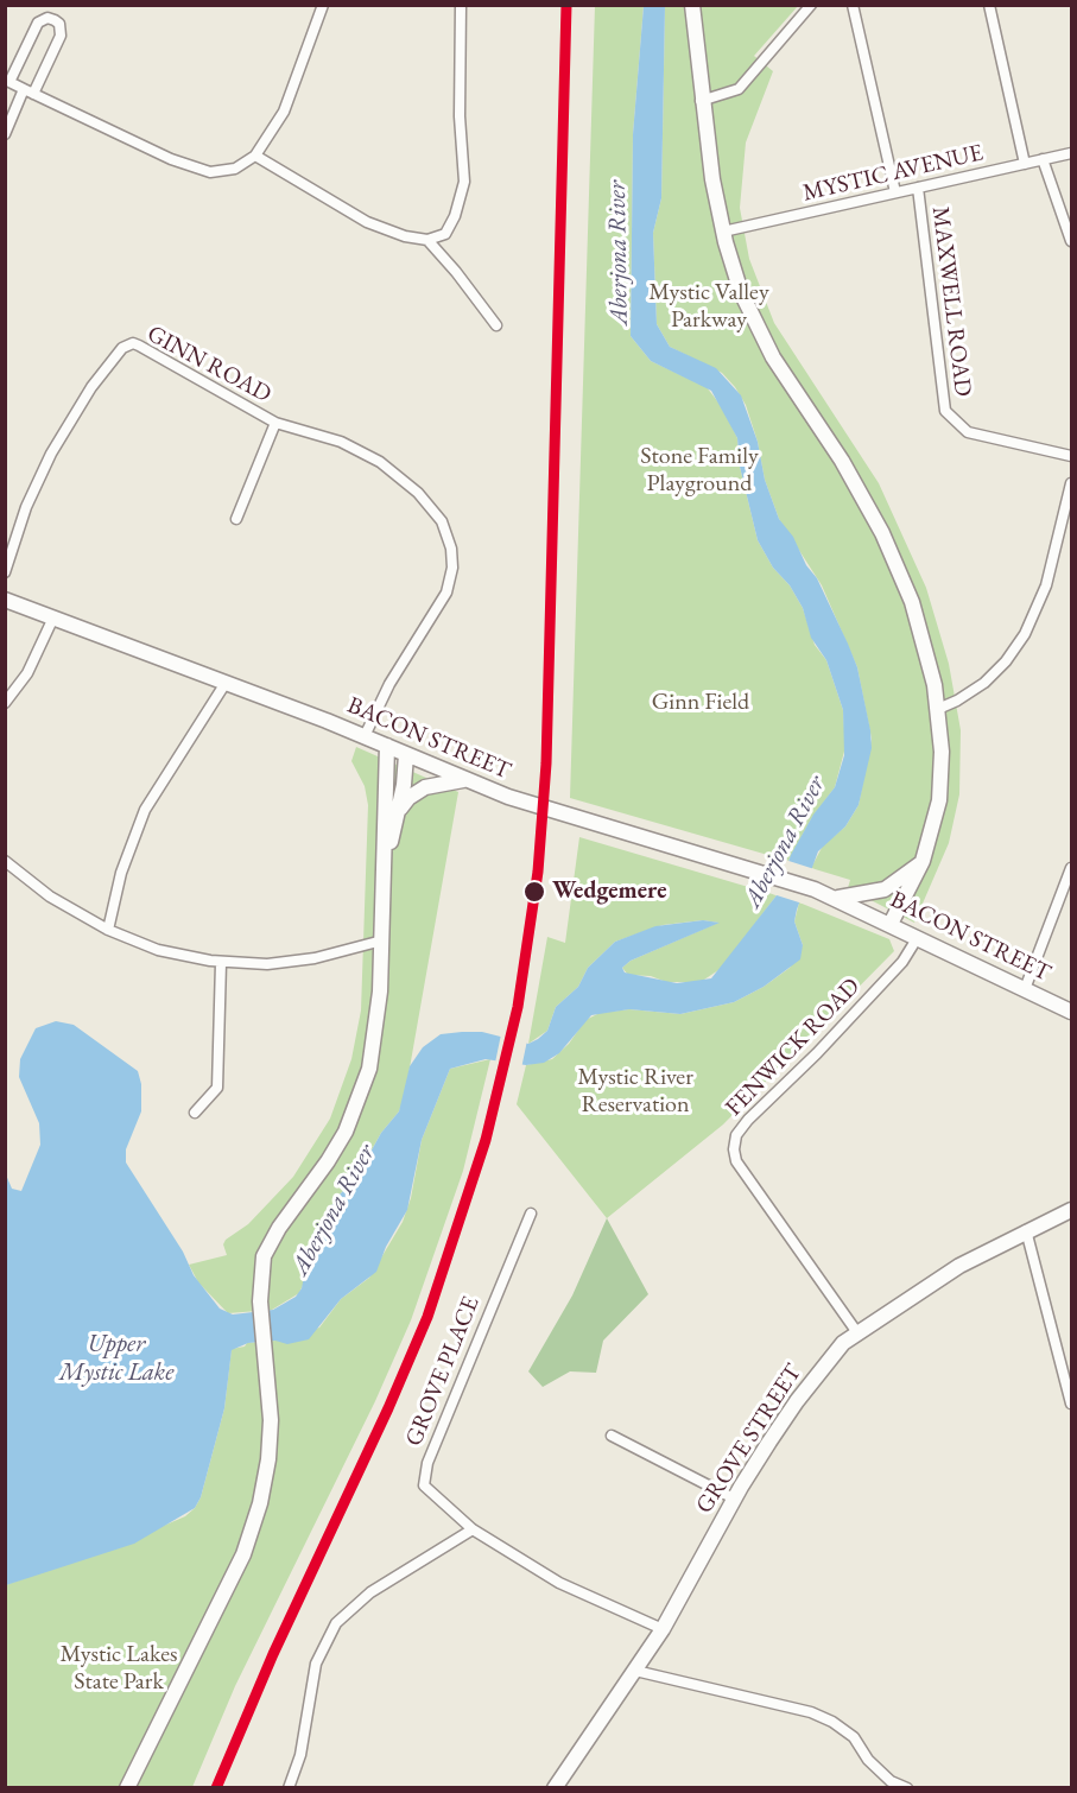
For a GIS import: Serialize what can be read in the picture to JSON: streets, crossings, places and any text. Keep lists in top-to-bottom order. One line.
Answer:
{"streets":{"main road":["BACON STREET","GROVE STREET"],"street":["MYSTIC AVENUE","MAXWELL ROAD","GINN ROAD","FENWICK ROAD","GROVE PLACE"]},"crossings":[["MYSTIC AVENUE","MAXWELL ROAD"],["GINN ROAD","BACON STREET"],["BACON STREET","FENWICK ROAD"],["FENWICK ROAD","GROVE STREET"],["GROVE PLACE","GROVE STREET"]],"water":["Aberjona River","Upper Mystic Lake"],"parks":["Mystic Valley Parkway","Stone Family Playground","Ginn Field","Mystic River Reservation","Mystic Lakes State Park"],"places":["Wedgemere"]}
